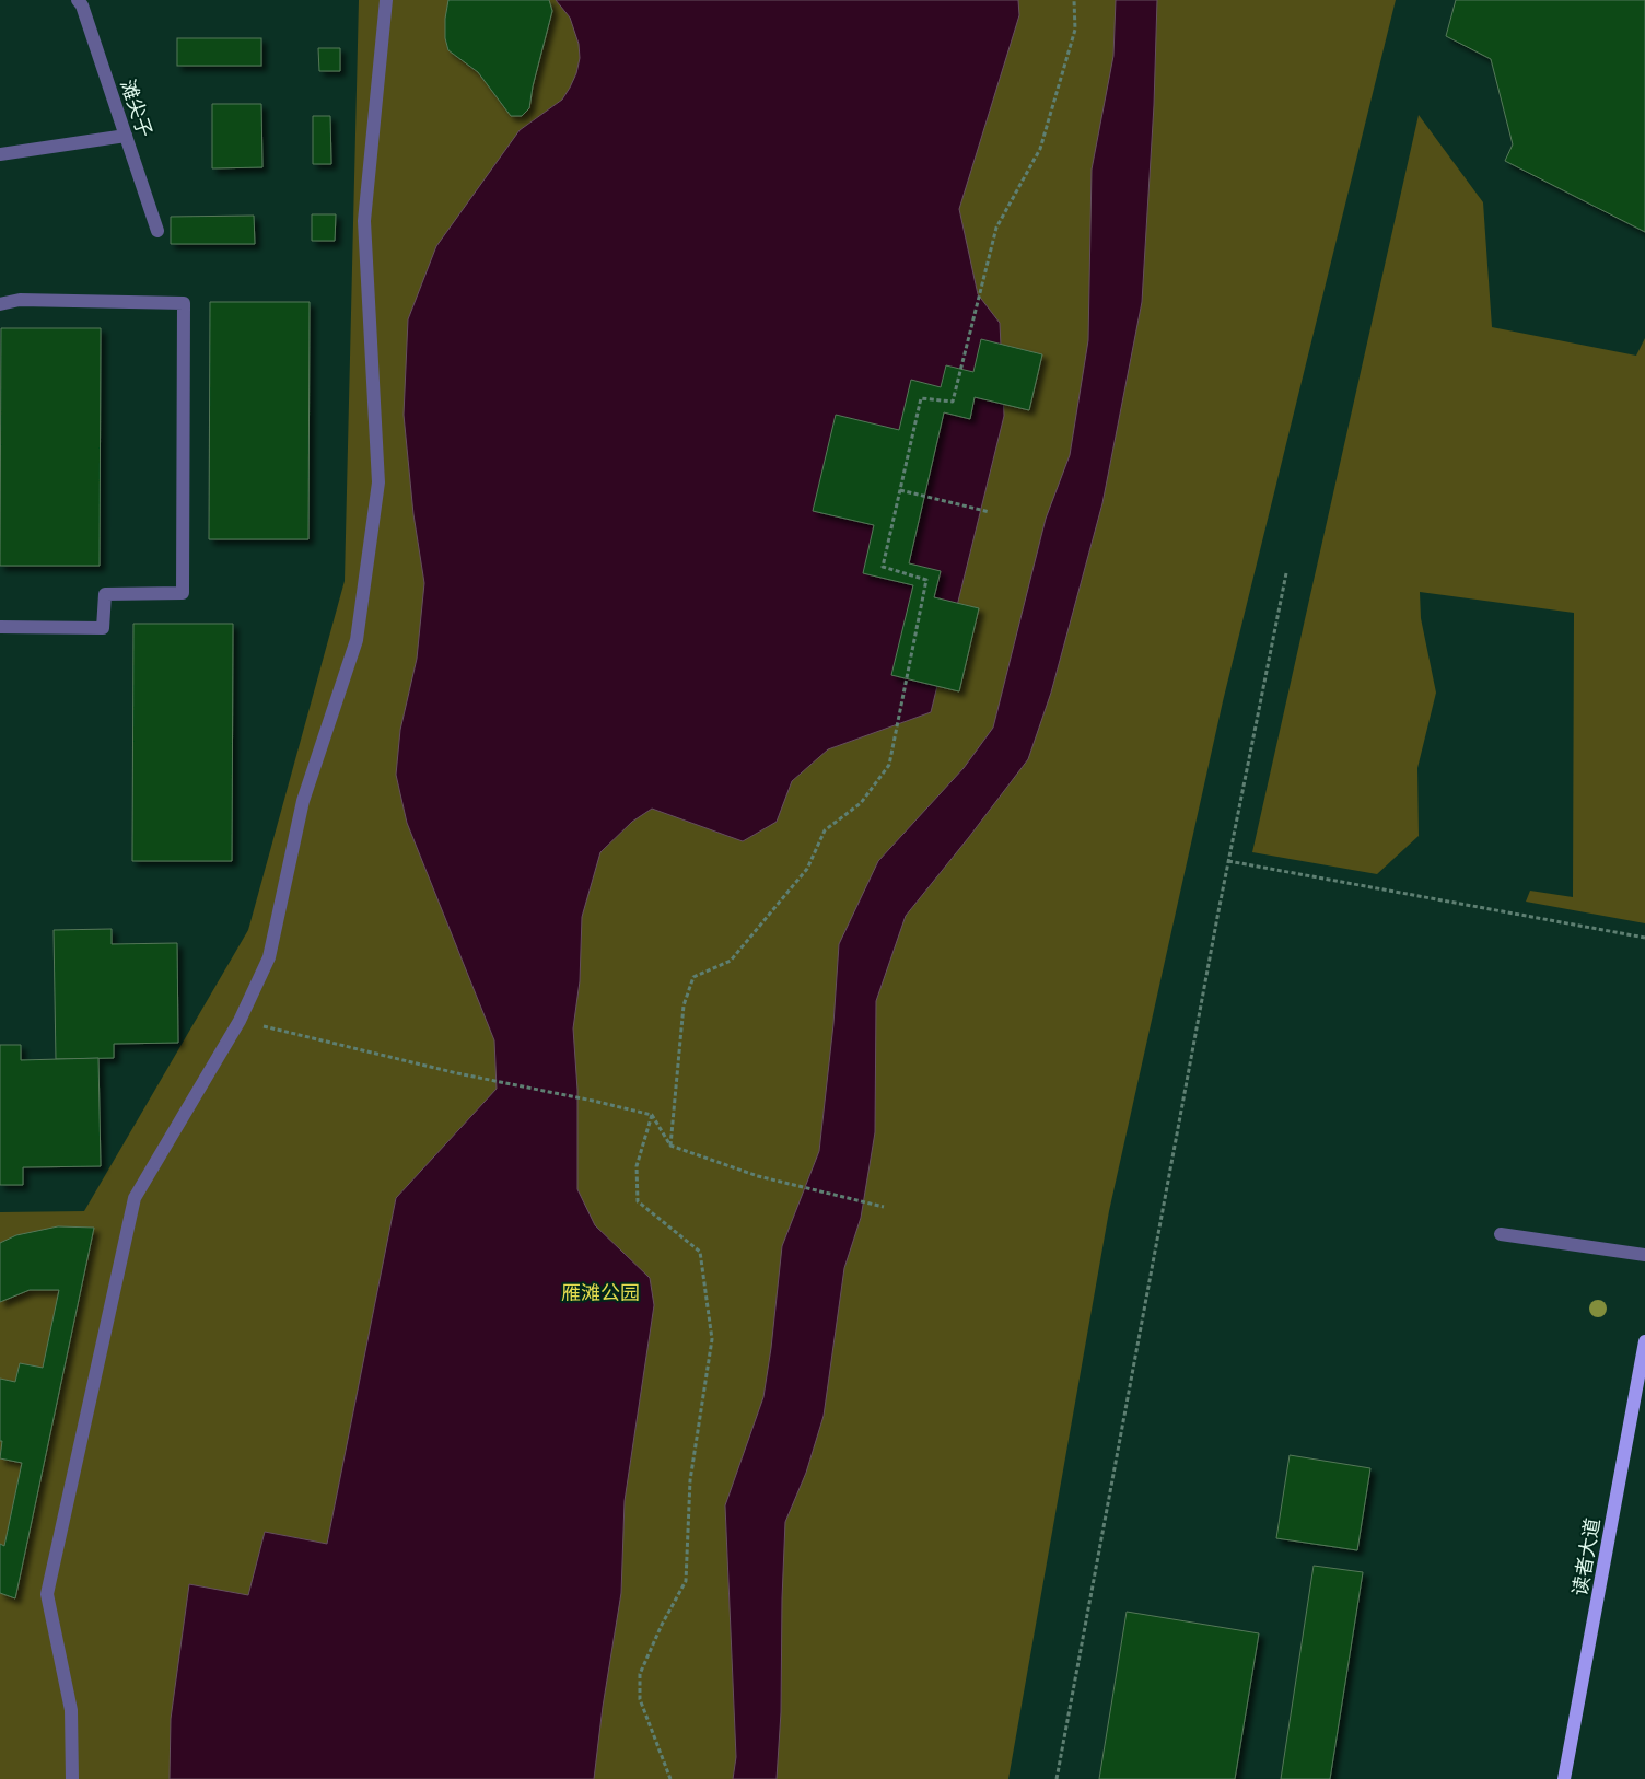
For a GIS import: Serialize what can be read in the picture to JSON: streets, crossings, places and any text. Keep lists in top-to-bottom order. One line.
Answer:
{"streets":{"main road":["读者大道"],"street":["滩尖子"]},"parks":["雁滩公园"]}
